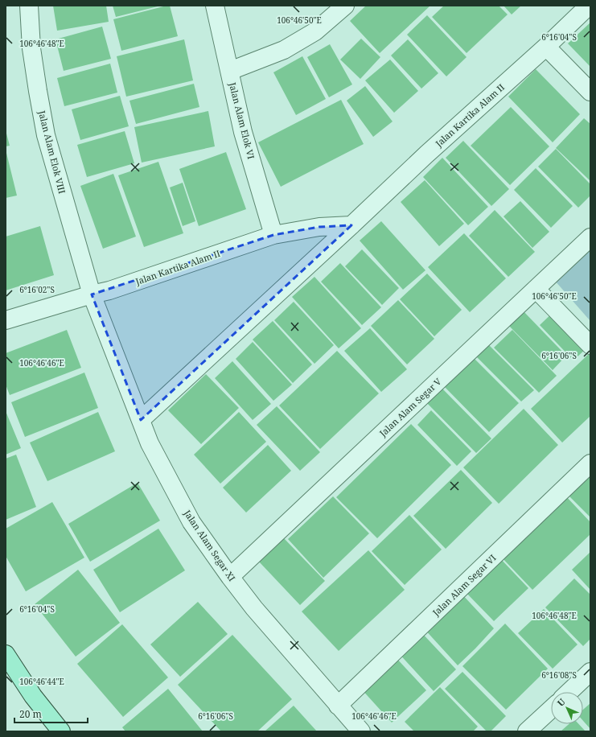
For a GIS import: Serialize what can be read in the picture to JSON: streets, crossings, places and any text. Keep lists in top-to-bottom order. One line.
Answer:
{"streets":{"street":["Jalan Kartika Alam II","Jalan Alam Elok VI","Jalan Alam Elok VIII","Jalan Alam Segar V","Jalan Alam Segar XI","Jalan Alam Segar VI"]},"crossings":[["Jalan Kartika Alam II","Jalan Alam Elok VI"],["Jalan Kartika Alam II","Jalan Alam Elok VIII"],["Jalan Kartika Alam II","Jalan Alam Segar XI"],["Jalan Alam Elok VIII","Jalan Alam Segar XI"],["Jalan Alam Segar V","Jalan Alam Segar XI"],["Jalan Alam Segar XI","Jalan Alam Segar VI"]],"scale_bar":"20 m","north":"top left","coordinates":["106°46'50\"E","6°16'04\"S","106°46'48\"E","6°16'02\"S","6°16'06\"S","106°46'46\"E","6°16'08\"S","106°46'44\"E"]}
